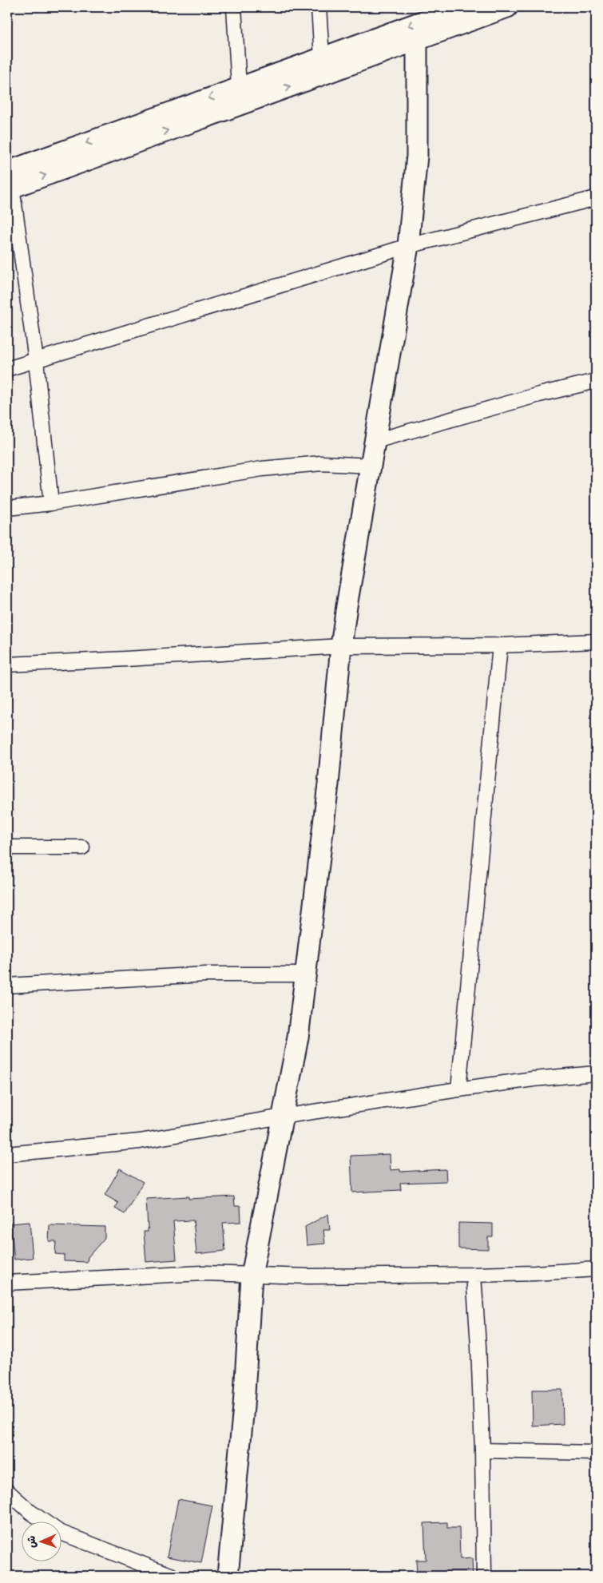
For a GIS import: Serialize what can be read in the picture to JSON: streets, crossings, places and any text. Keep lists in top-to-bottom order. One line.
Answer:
{"north":"left"}
